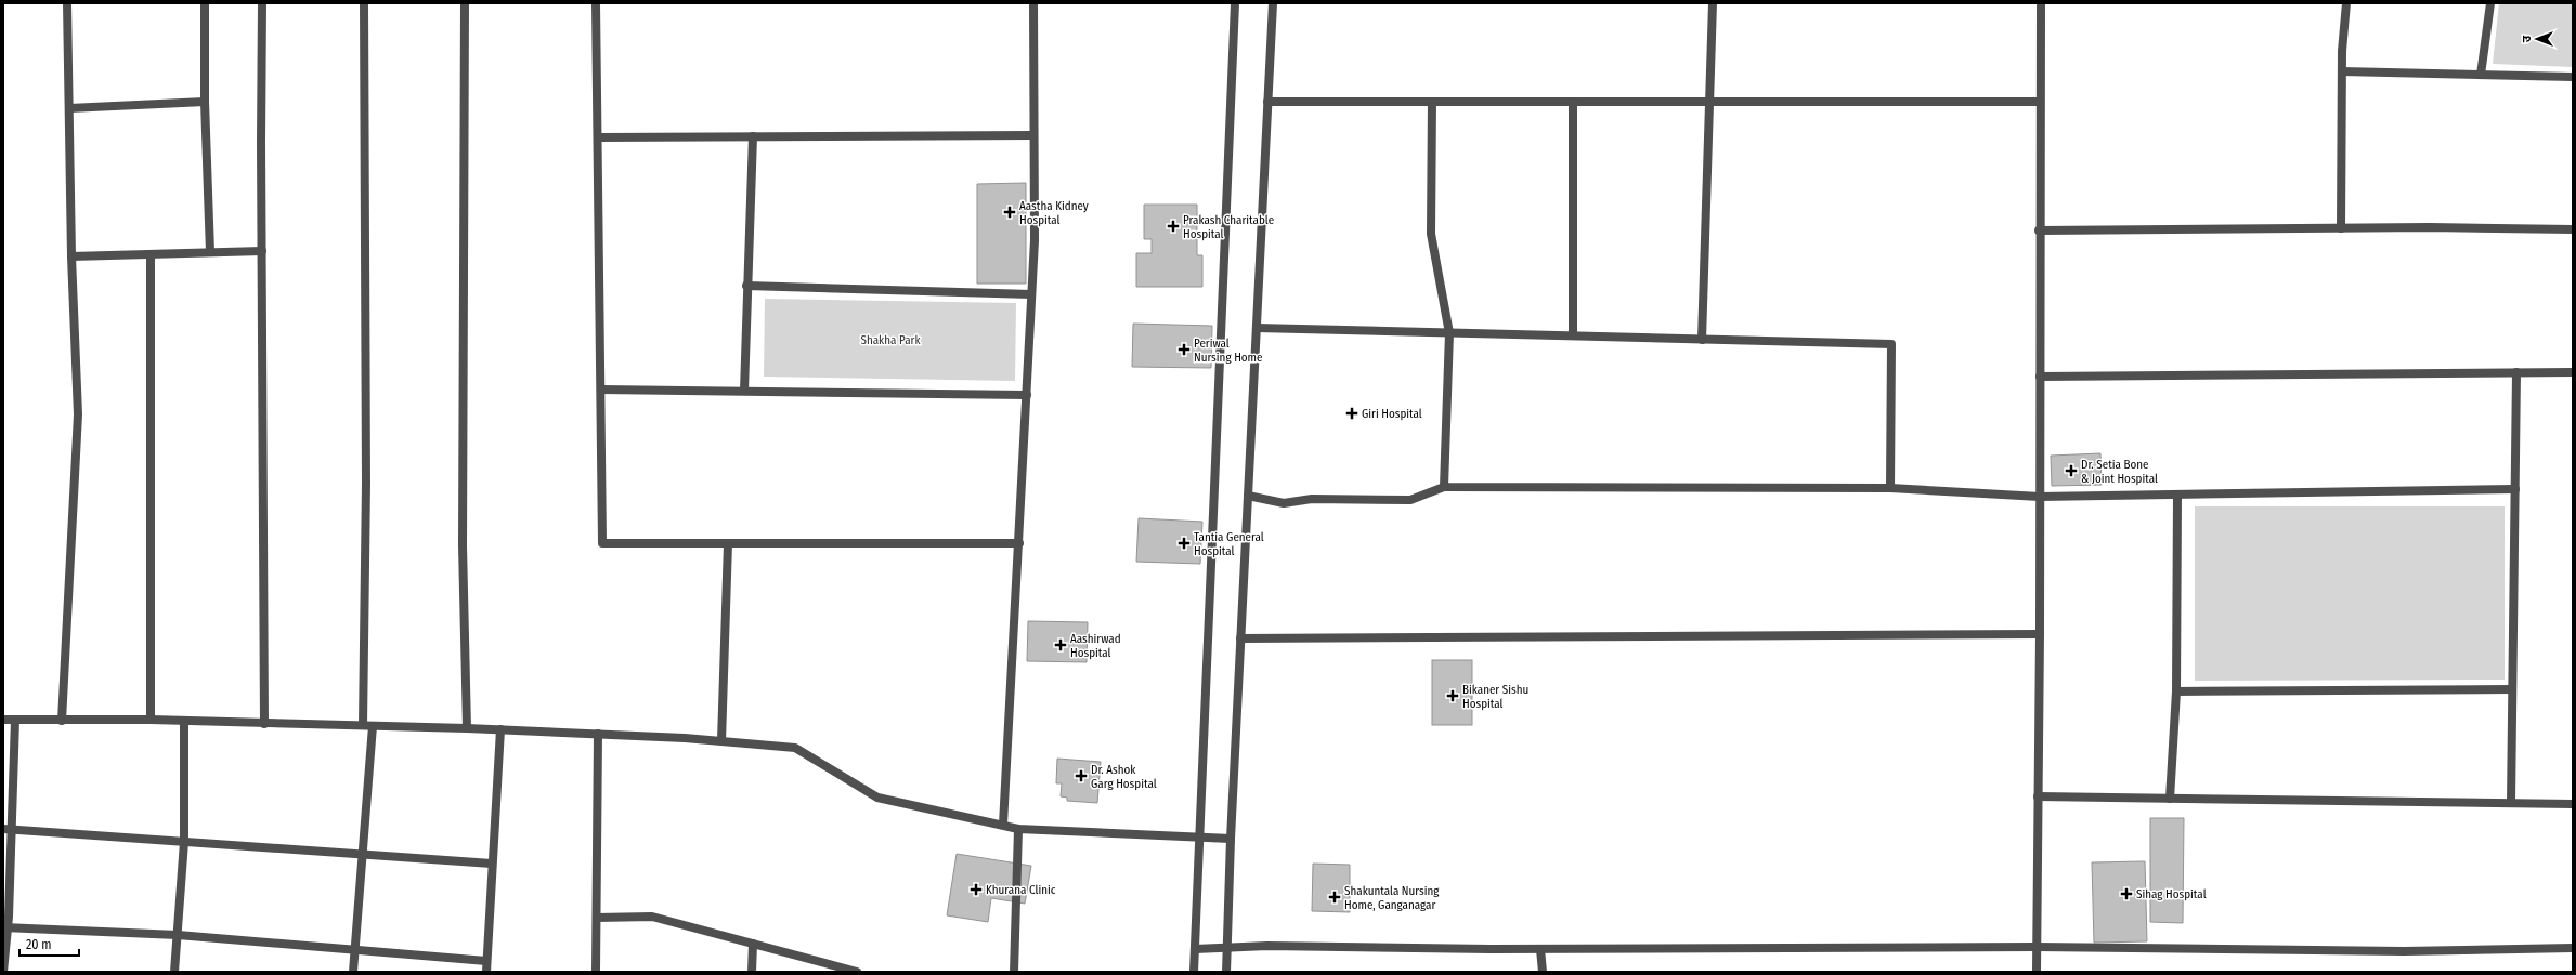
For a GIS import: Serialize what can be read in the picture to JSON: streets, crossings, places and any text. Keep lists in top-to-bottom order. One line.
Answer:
{"parks":["Shakha Park"],"places":{"health":["Aastha Kidney Hospital","Prakash Charitable Hospital","Periwal Nursing Home","Giri Hospital","Dr. Setia Bone & Joint Hospital","Tantia General Hospital","Aashirwad Hospital","Bikaner Sishu Hospital","Dr. Ashok Garg Hospital","Khurana Clinic","Sihag Hospital","Shakuntala Nursing Home, Ganganagar"]},"scale_bar":"20 m","north":"left"}
